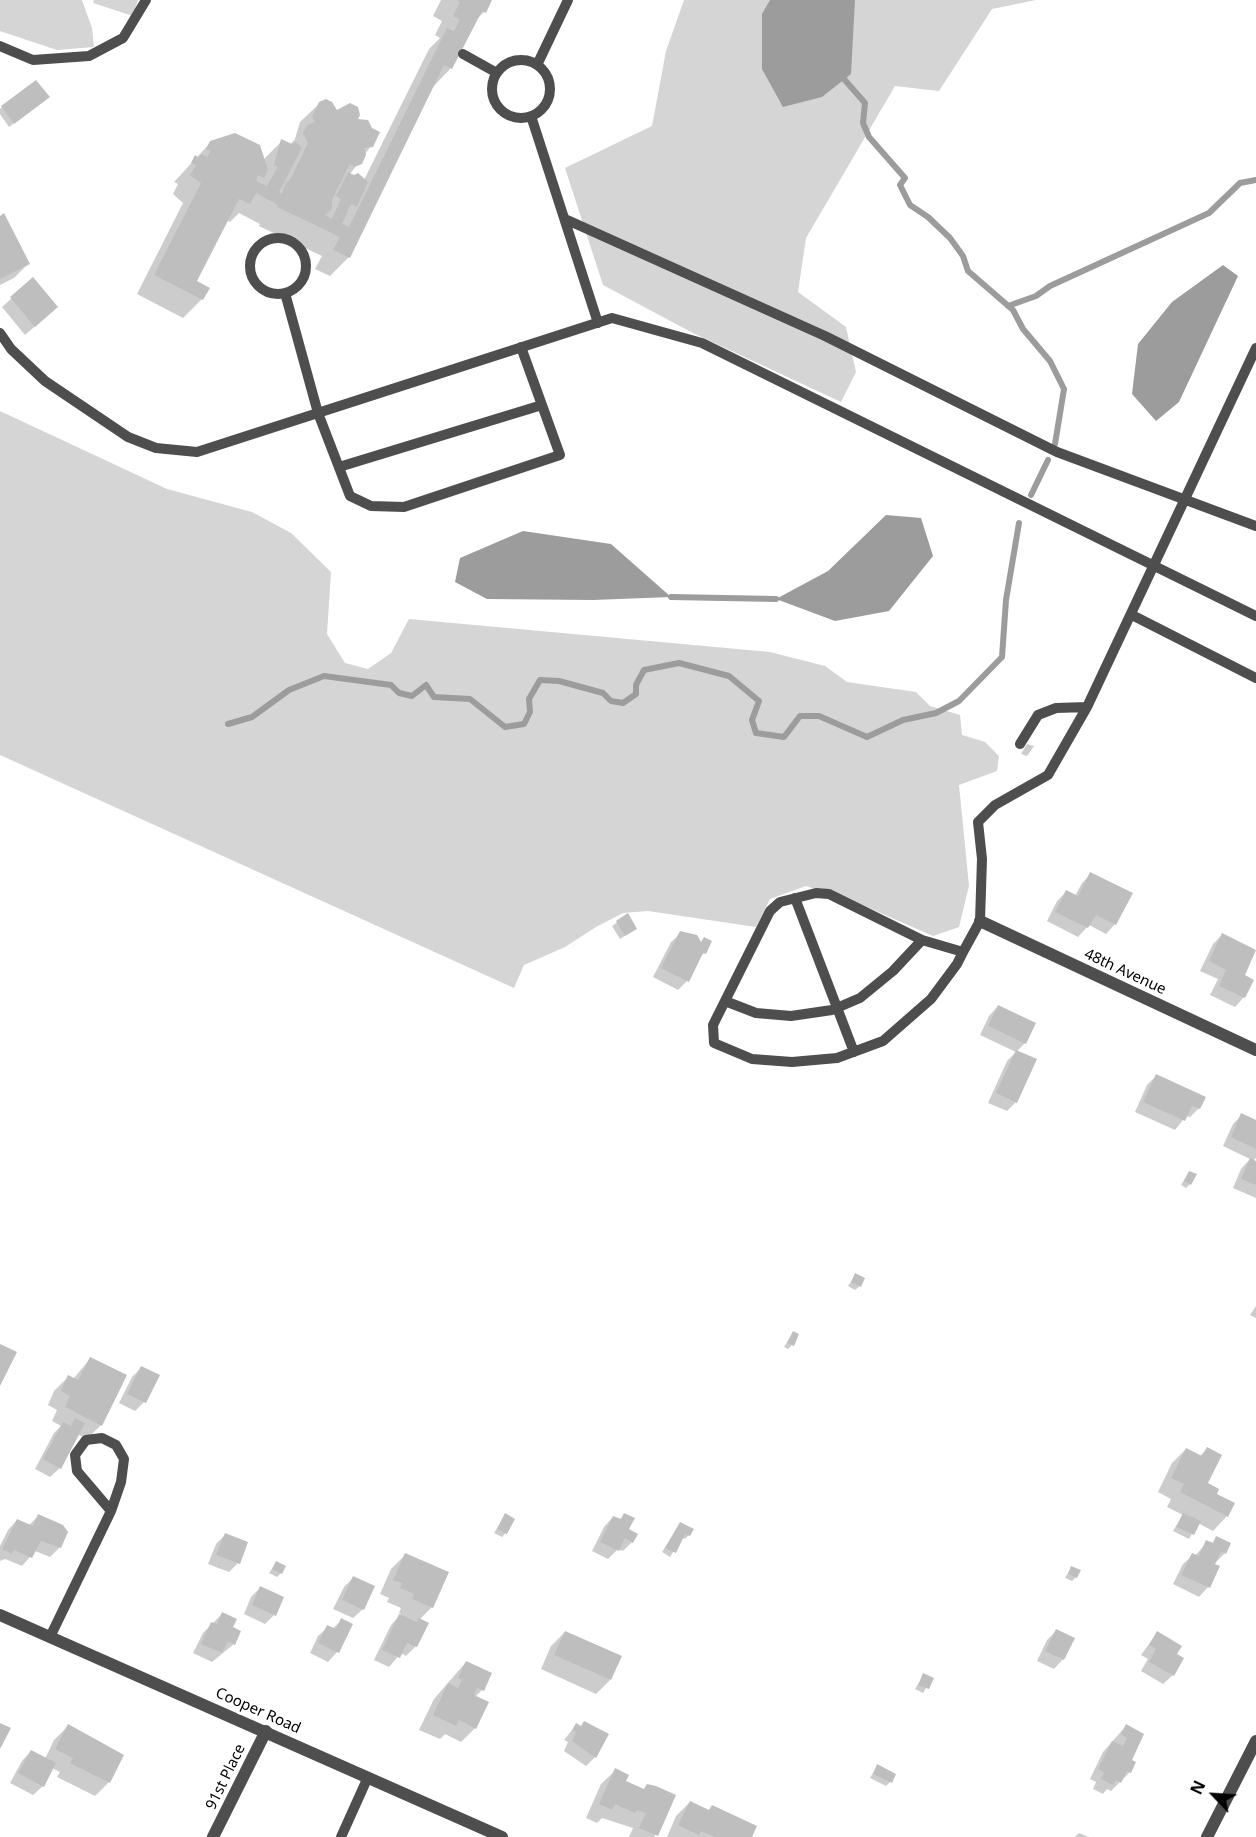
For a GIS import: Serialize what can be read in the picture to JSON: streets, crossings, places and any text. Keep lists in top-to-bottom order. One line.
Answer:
{"streets":{"street":["48th Avenue","Cooper Road","91st Place"]},"crossings":[["Cooper Road","91st Place"]],"north":"top left"}
